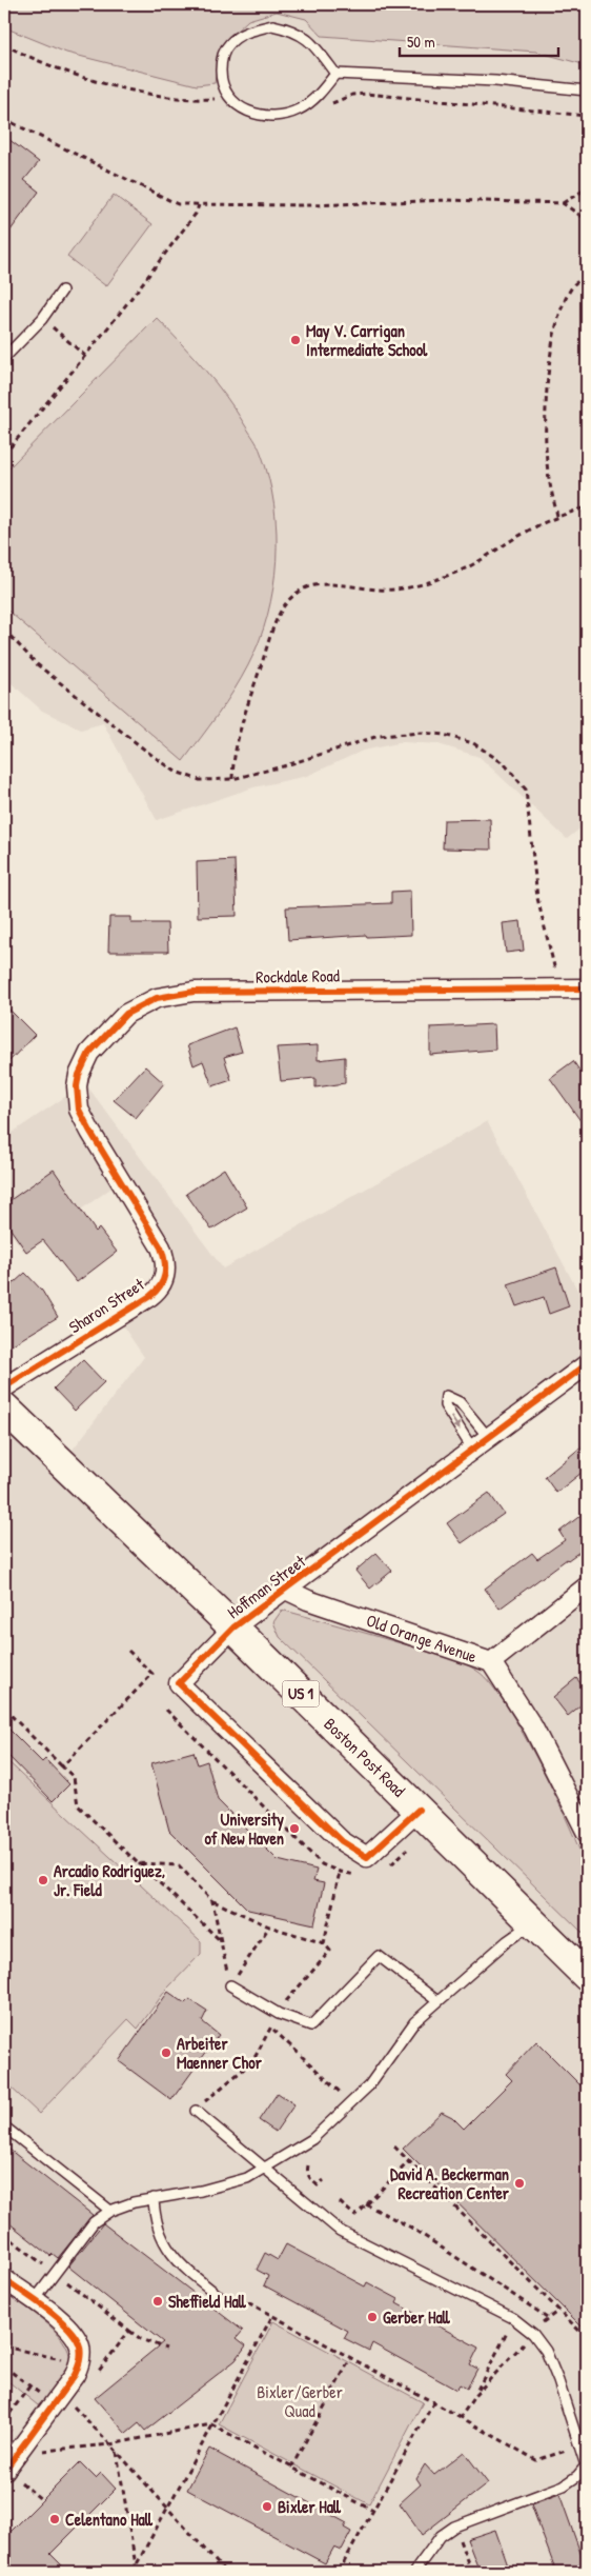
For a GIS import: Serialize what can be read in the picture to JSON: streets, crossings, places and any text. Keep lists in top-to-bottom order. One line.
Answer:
{"streets":{"main road":["US 1","Boston Post Road"],"street":["Rockdale Road","Sharon Street","Hoffman Street","Old Orange Avenue"]},"crossings":[["Rockdale Road","Sharon Street"],["Hoffman Street","Old Orange Avenue"],["Hoffman Street","Boston Post Road"]],"parks":["Bixler/Gerber Quad"],"places":["May V. Carrigan Intermediate School","University of New Haven","Arcadio Rodriguez, Jr. Field","Arbeiter Maenner Chor","David A. Beckerman Recreation Center","Sheffield Hall","Gerber Hall","Bixler Hall","Celentano Hall"],"scale_bar":"50 m"}
